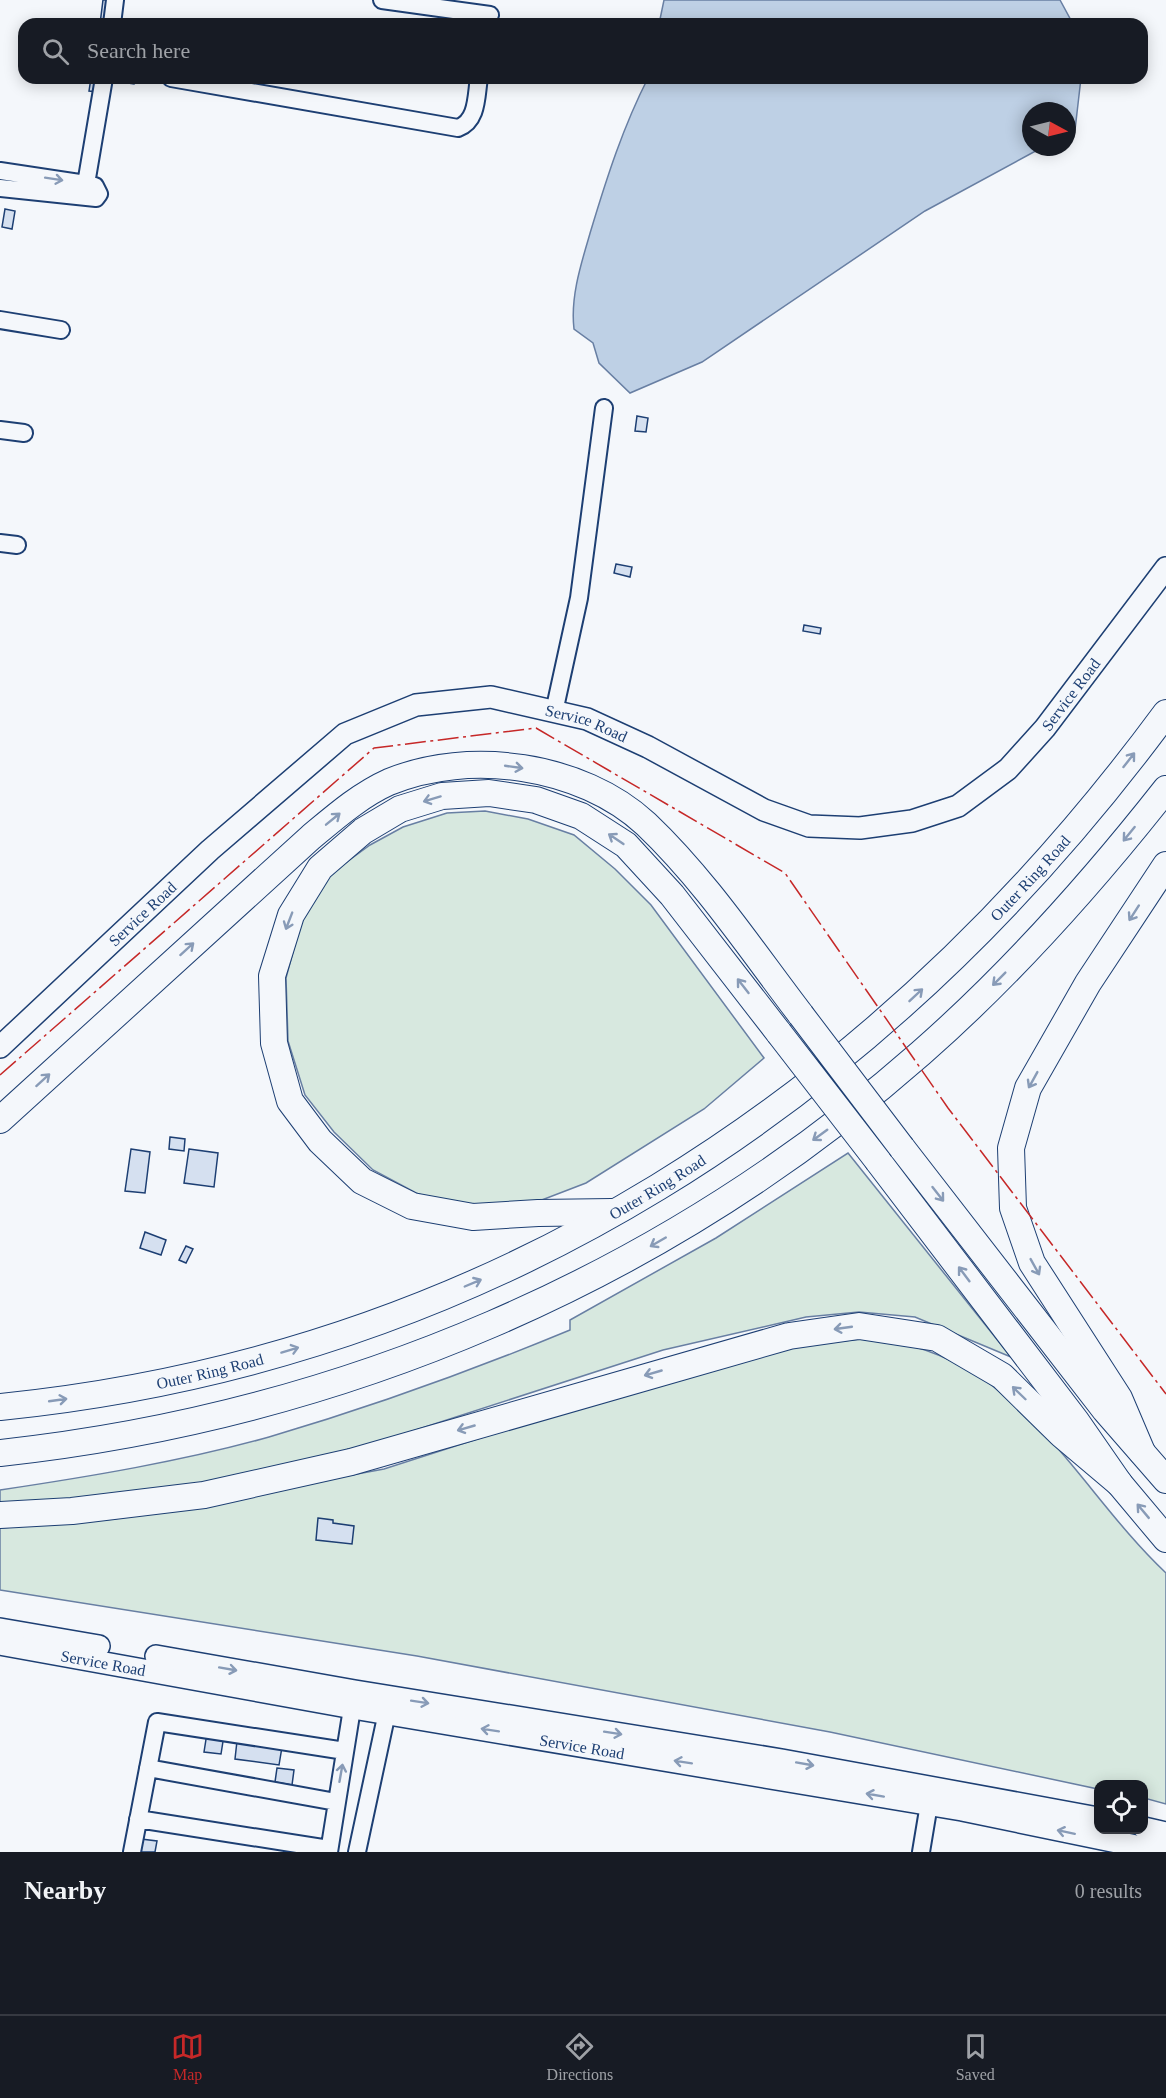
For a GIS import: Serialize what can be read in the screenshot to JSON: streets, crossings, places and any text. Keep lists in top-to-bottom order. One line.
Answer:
{"streets":{"highway":["Outer Ring Road"],"main road":["Service Road"]},"north":"right","page":{"search":"Search here","heading":["Nearby","0 results"],"nav":["Map","Directions","Saved"]}}
